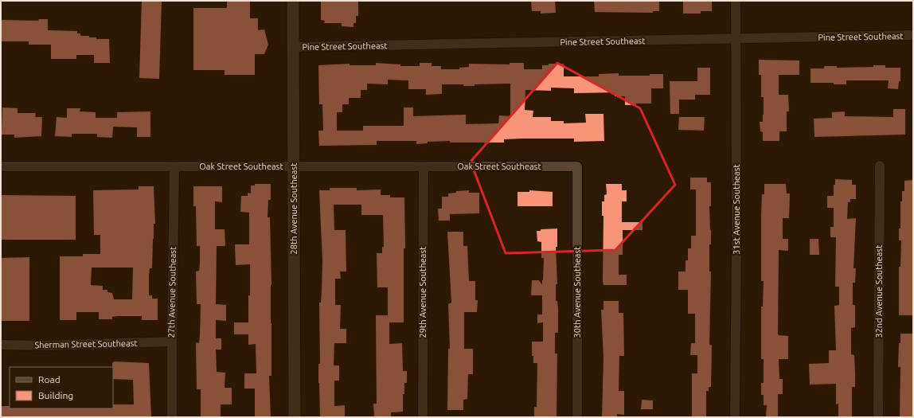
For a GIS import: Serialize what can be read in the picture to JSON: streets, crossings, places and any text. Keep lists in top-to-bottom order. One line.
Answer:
{"streets":{"street":["Pine Street Southeast","Oak Street Southeast","28th Avenue Southeast","31st Avenue Southeast","32nd Avenue Southeast","27th Avenue Southeast","29th Avenue Southeast","30th Avenue Southeast","Sherman Street Southeast"]},"crossings":[["Pine Street Southeast","28th Avenue Southeast"],["Pine Street Southeast","31st Avenue Southeast"],["Oak Street Southeast","28th Avenue Southeast"],["Oak Street Southeast","27th Avenue Southeast"],["Oak Street Southeast","29th Avenue Southeast"],["Oak Street Southeast","30th Avenue Southeast"],["27th Avenue Southeast","Sherman Street Southeast"]],"legend":["Road","Building"]}
